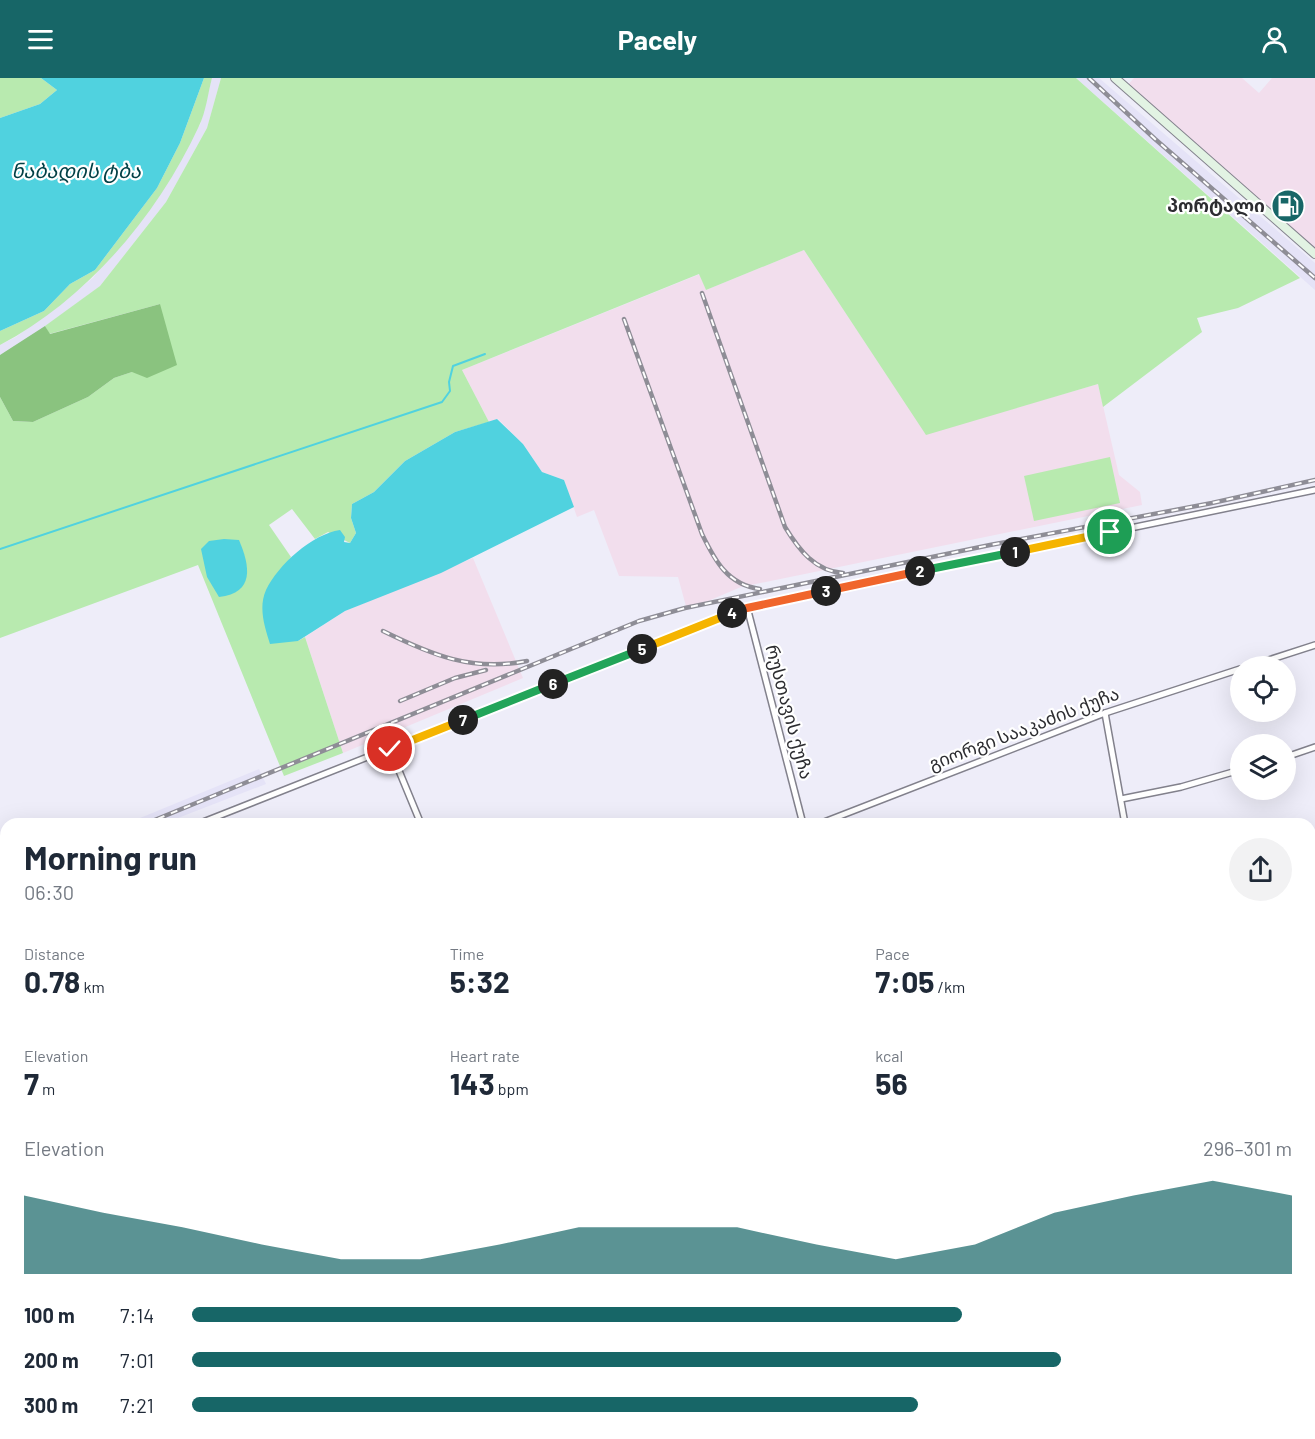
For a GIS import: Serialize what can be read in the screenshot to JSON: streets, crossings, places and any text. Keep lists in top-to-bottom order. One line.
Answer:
{"streets":{"street":["რუსთავის ქუჩა","გიორგი სააკაძის ქუჩა"]},"water":["ნაბადის ტბა"],"places":{"fuel station":["პორტალი"]},"page":{"header":"Pacely","pins":["1","2","3","4","5","6","7"],"heading":["Morning run","06:30"],"stats":[["Distance","0.78 km"],["Time","5:32"],["Pace","7:05 /km"],["Elevation","7 m"],["Heart rate","143 bpm"],["kcal","56"]],"chart":["Elevation","296–301 m"],"list":[{"name":"100 m","note":"7:14"},{"name":"200 m","note":"7:01"},{"name":"300 m","note":"7:21"}]}}
